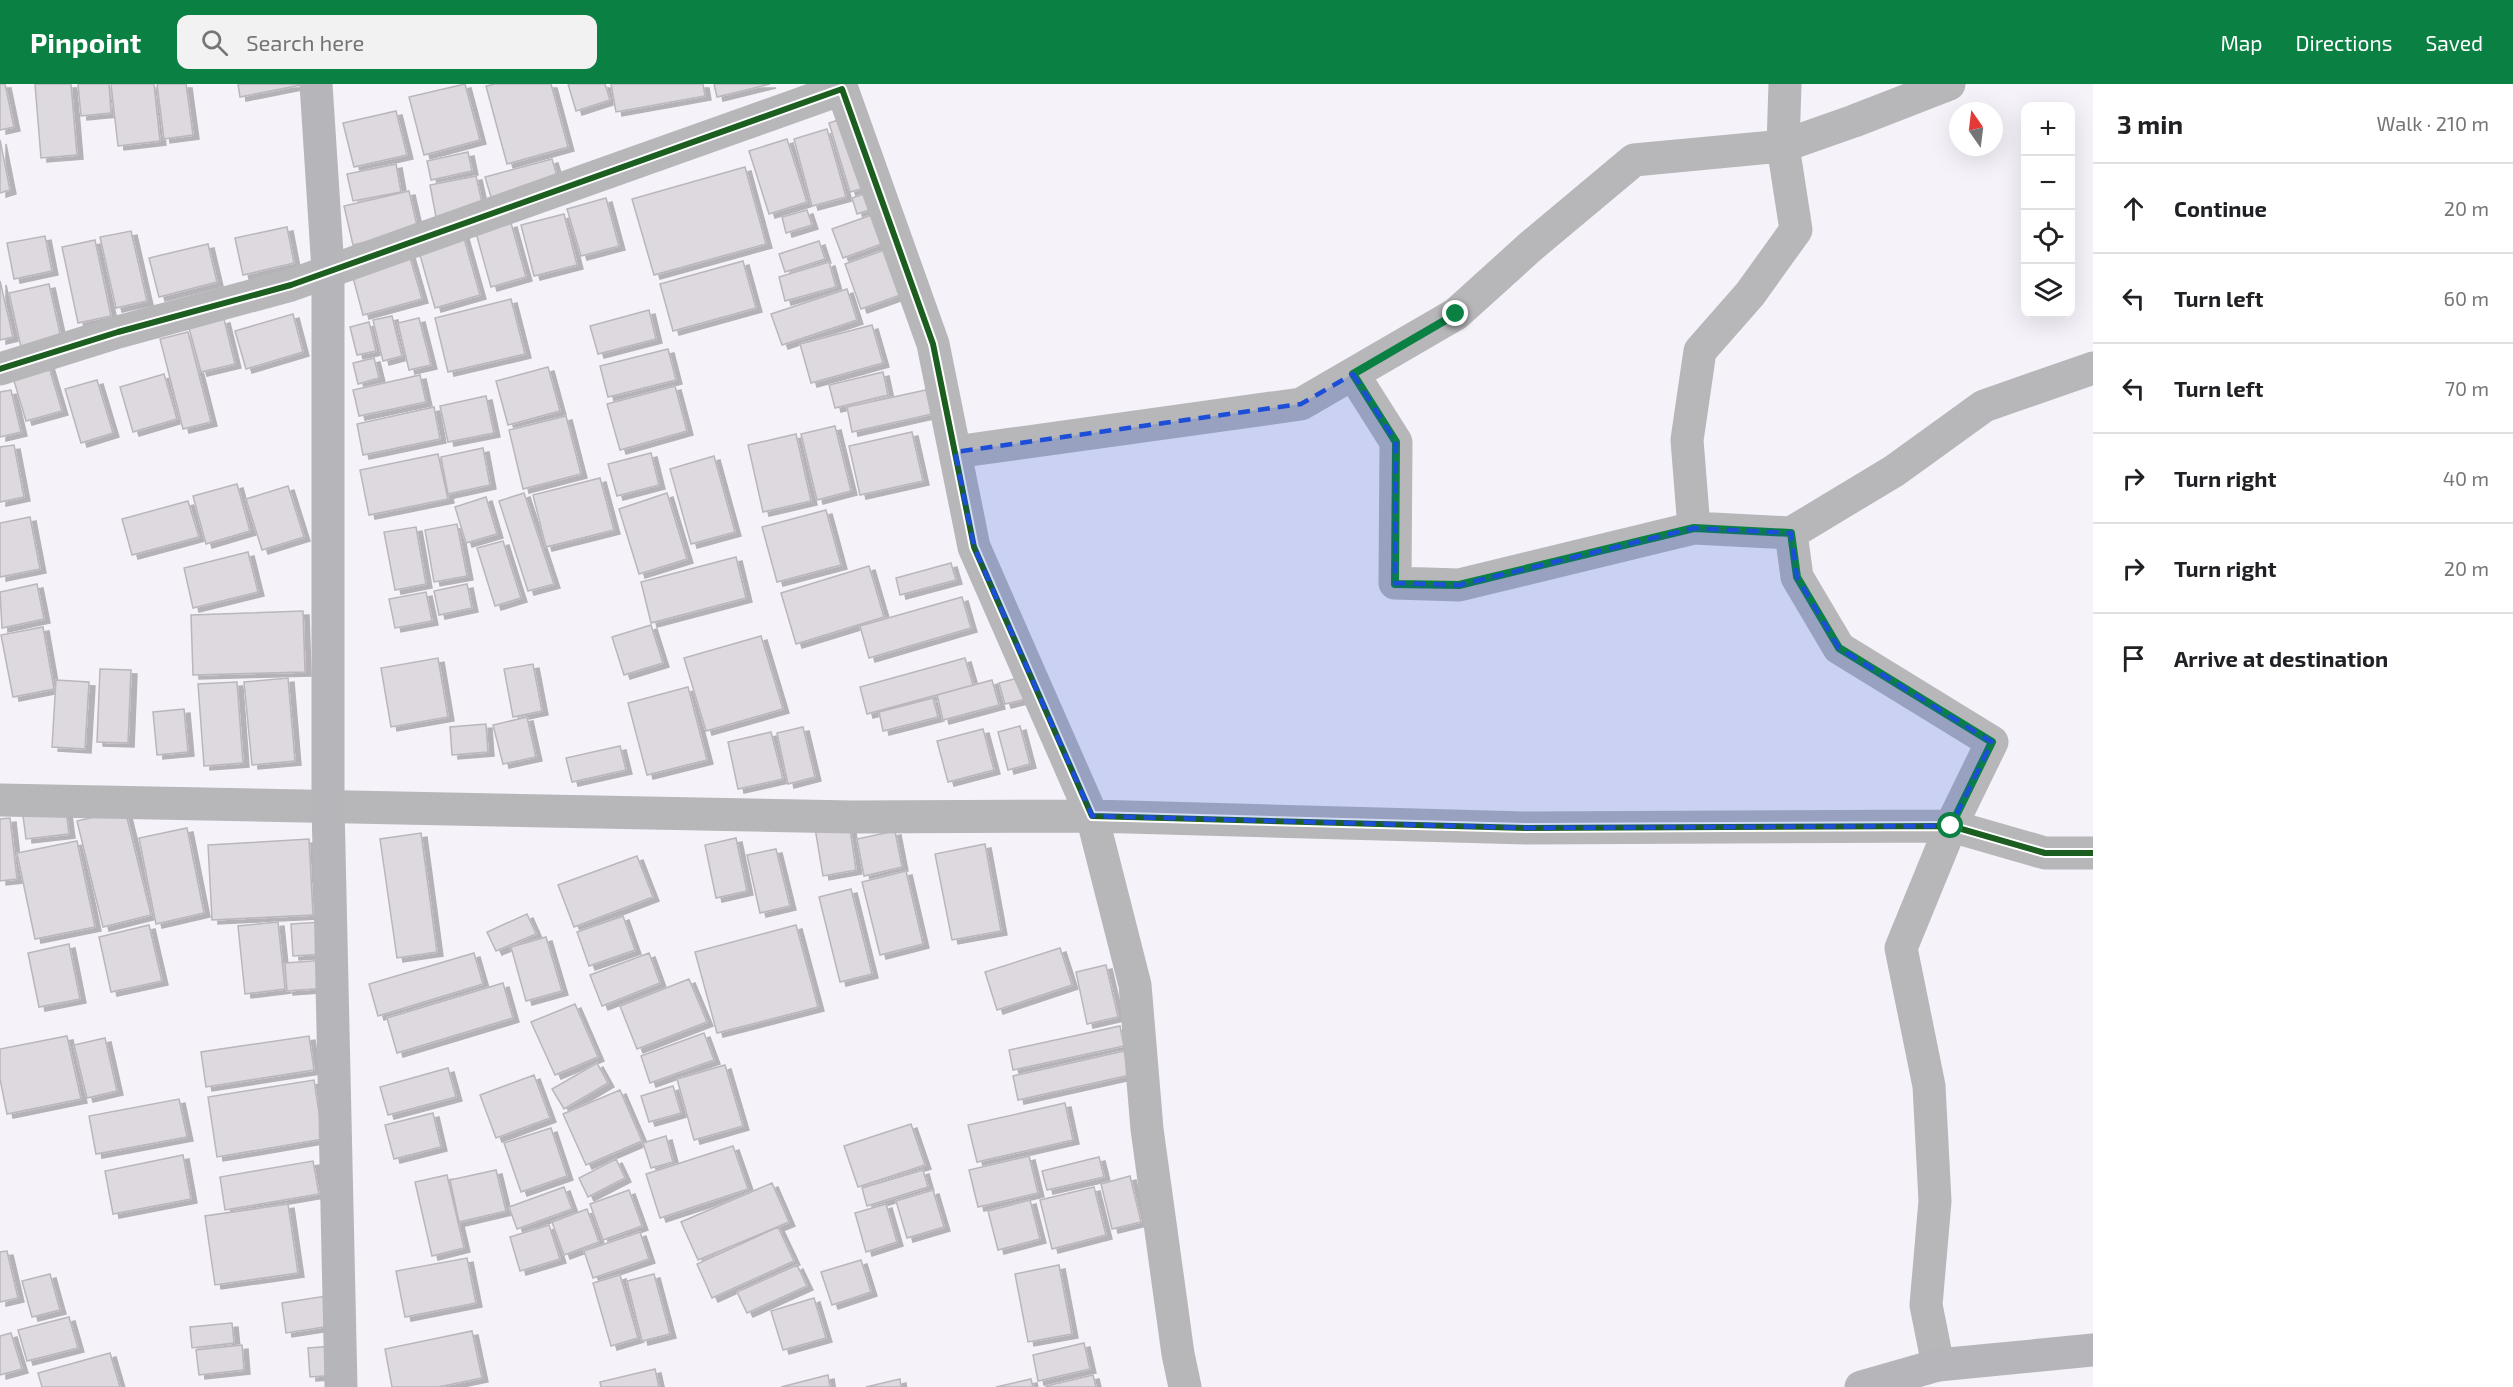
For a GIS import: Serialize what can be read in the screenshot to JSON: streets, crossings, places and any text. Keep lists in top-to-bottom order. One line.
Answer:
{"north":"top","page":{"header":"Pinpoint","search":"Search here","nav":["Map","Directions","Saved"],"heading":["3 min","Walk · 210 m"],"map_buttons":["+","−"],"list":[["Continue","20 m"],["Turn left","60 m"],["Turn left","70 m"],["Turn right","40 m"],["Turn right","20 m"],"Arrive at destination"]}}
